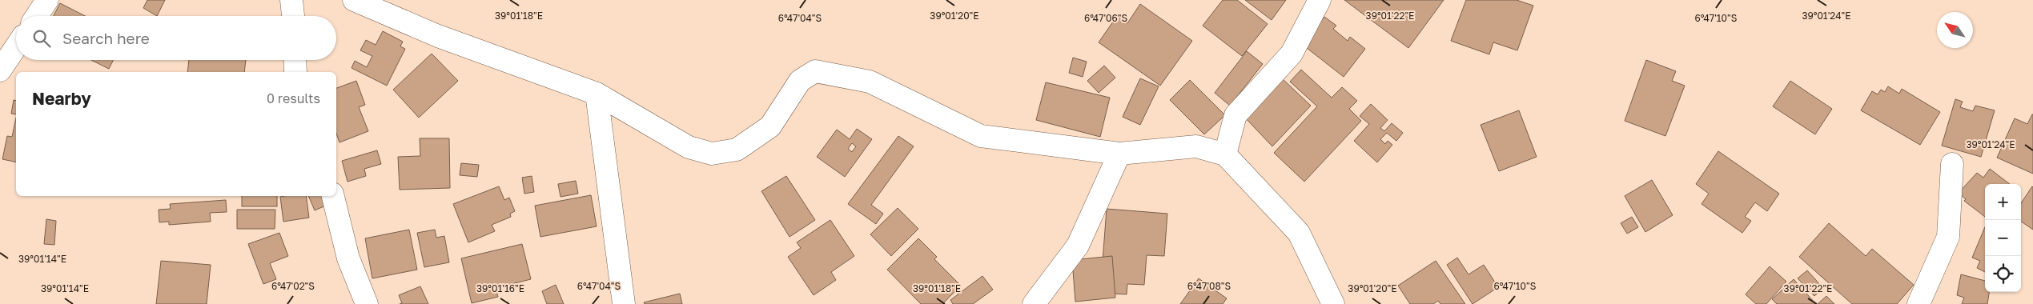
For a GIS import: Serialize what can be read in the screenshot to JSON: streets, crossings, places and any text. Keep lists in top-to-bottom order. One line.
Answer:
{"north":"top left","page":{"search":"Search here","heading":["Nearby","0 results"],"map_buttons":["+","−"]},"coordinates":["39°01'18\"E","39°01'20\"E","39°01'22\"E","39°01'24\"E","6°47'04\"S","6°47'06\"S","6°47'10\"S","39°01'14\"E","6°47'02\"S","6°47'08\"S","39°01'16\"E"]}
